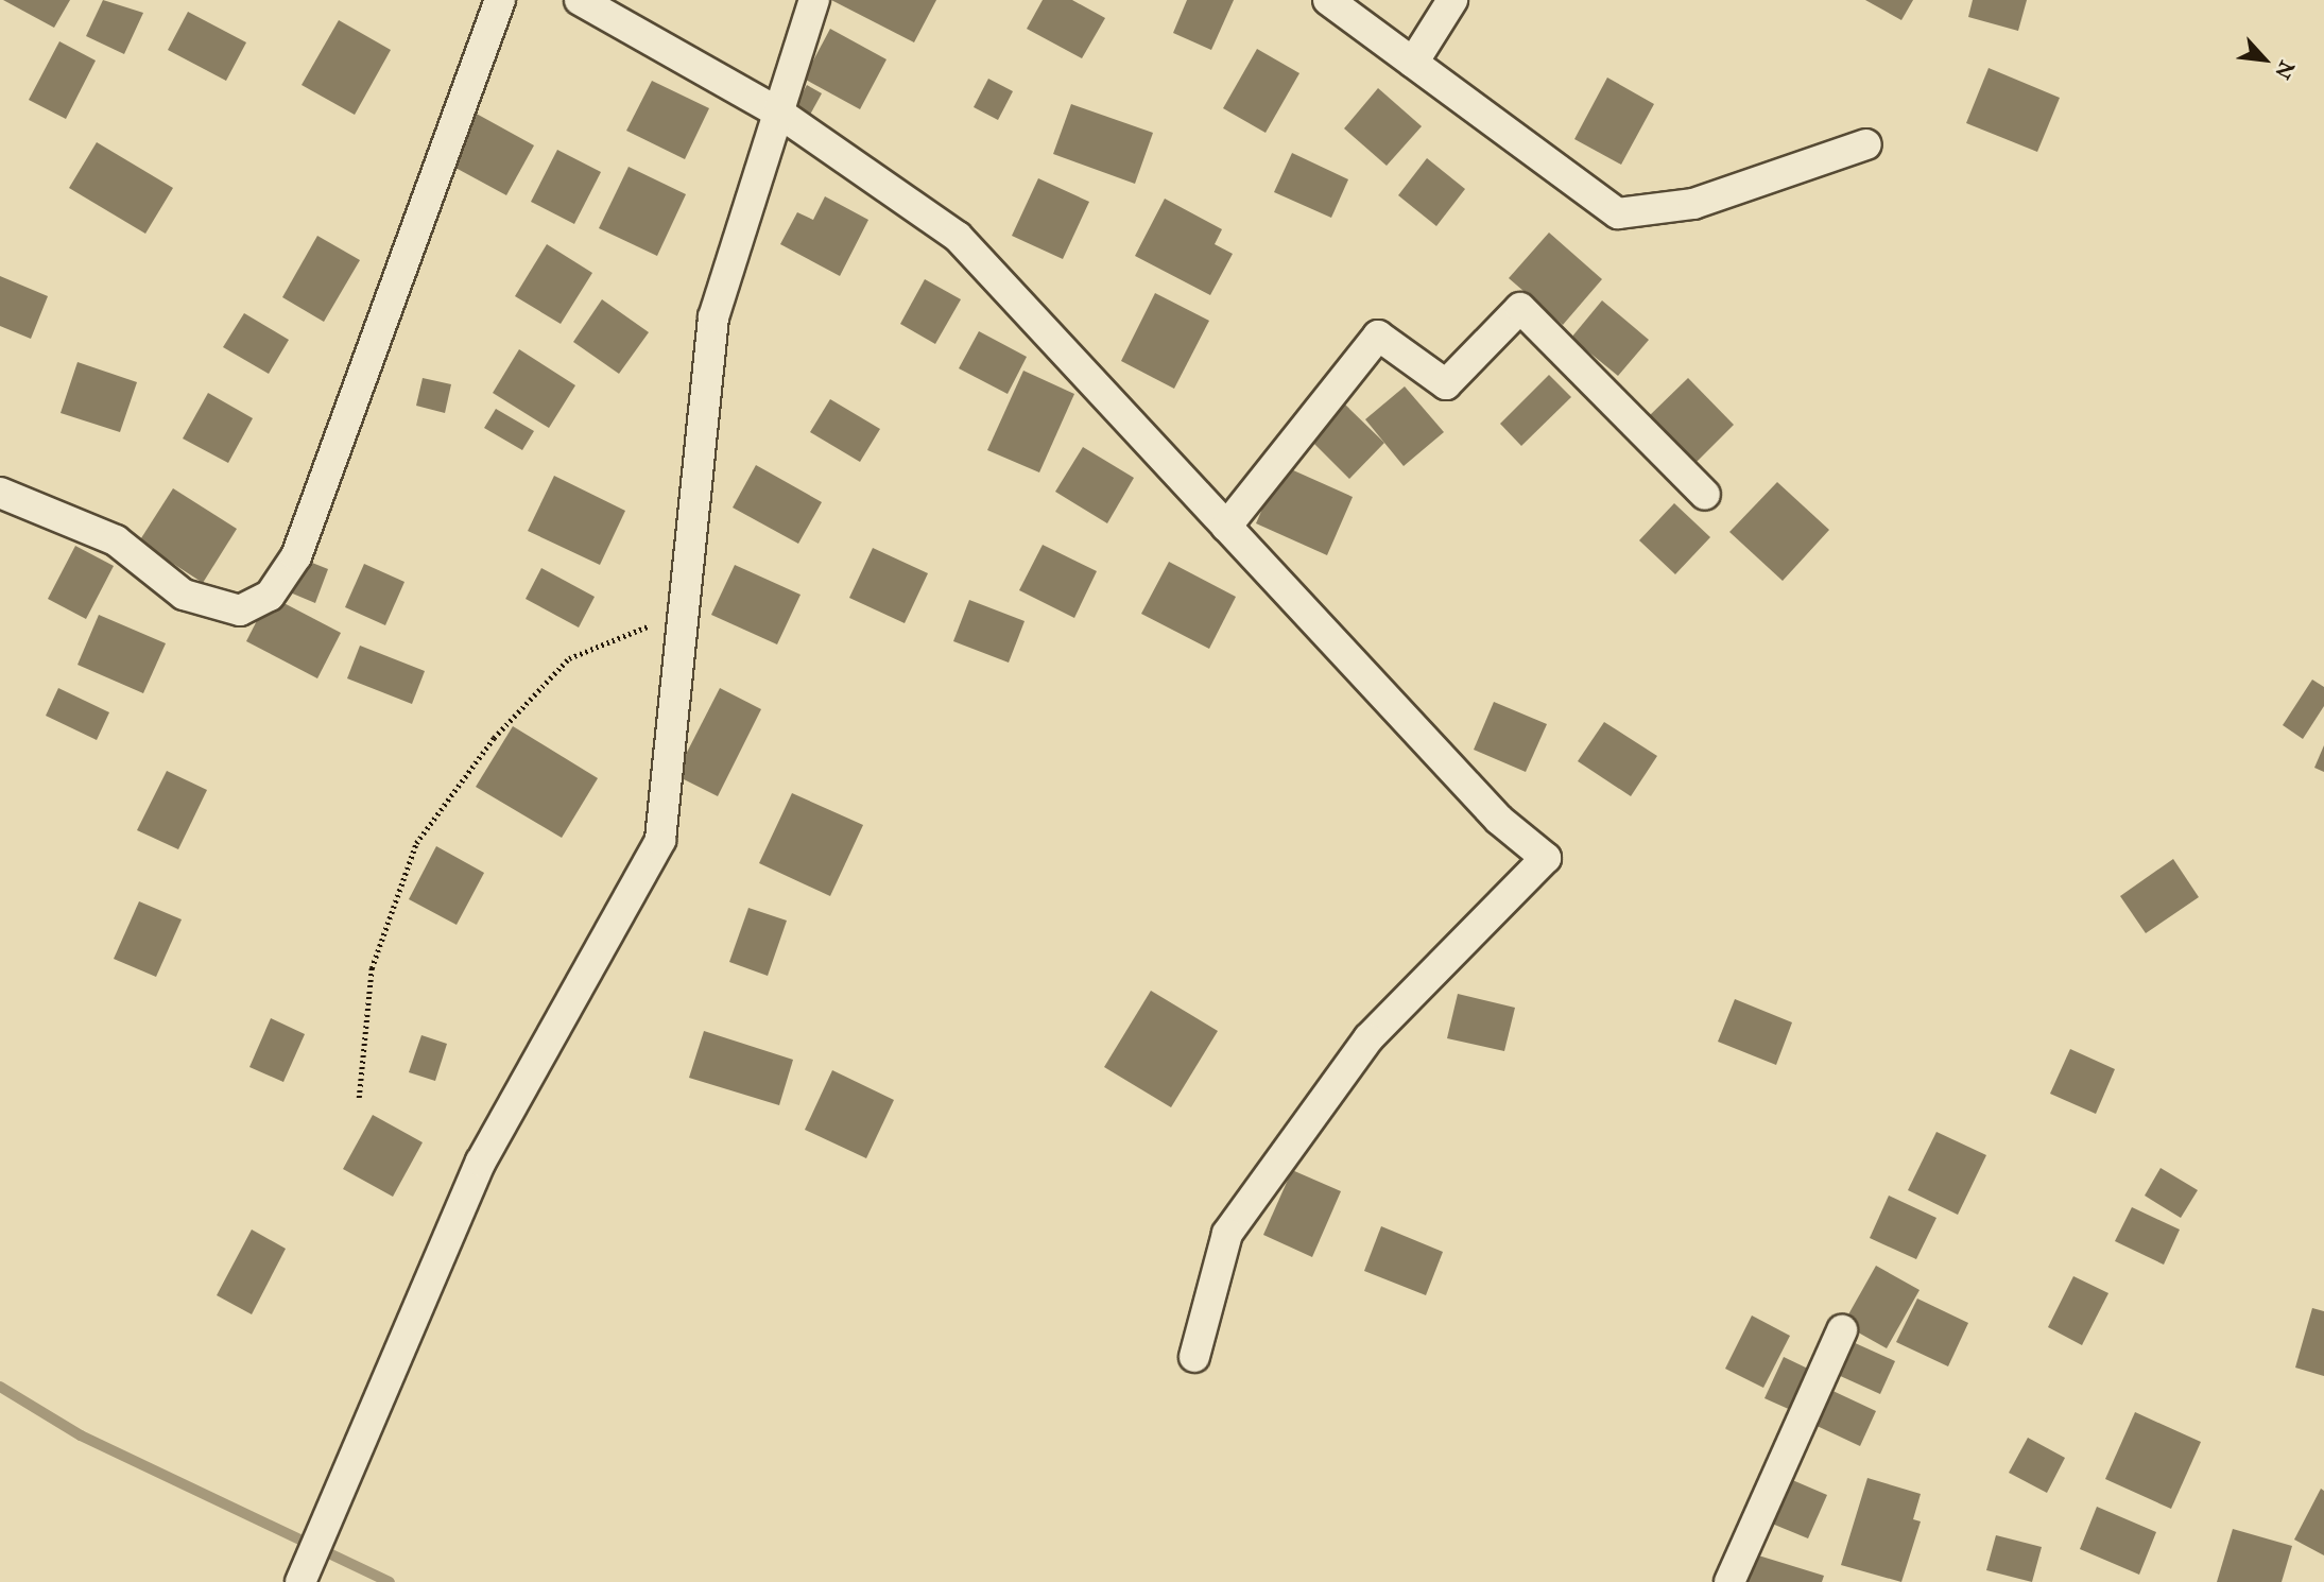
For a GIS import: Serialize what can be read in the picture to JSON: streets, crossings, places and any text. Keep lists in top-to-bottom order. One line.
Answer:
{"north":"bottom right"}
